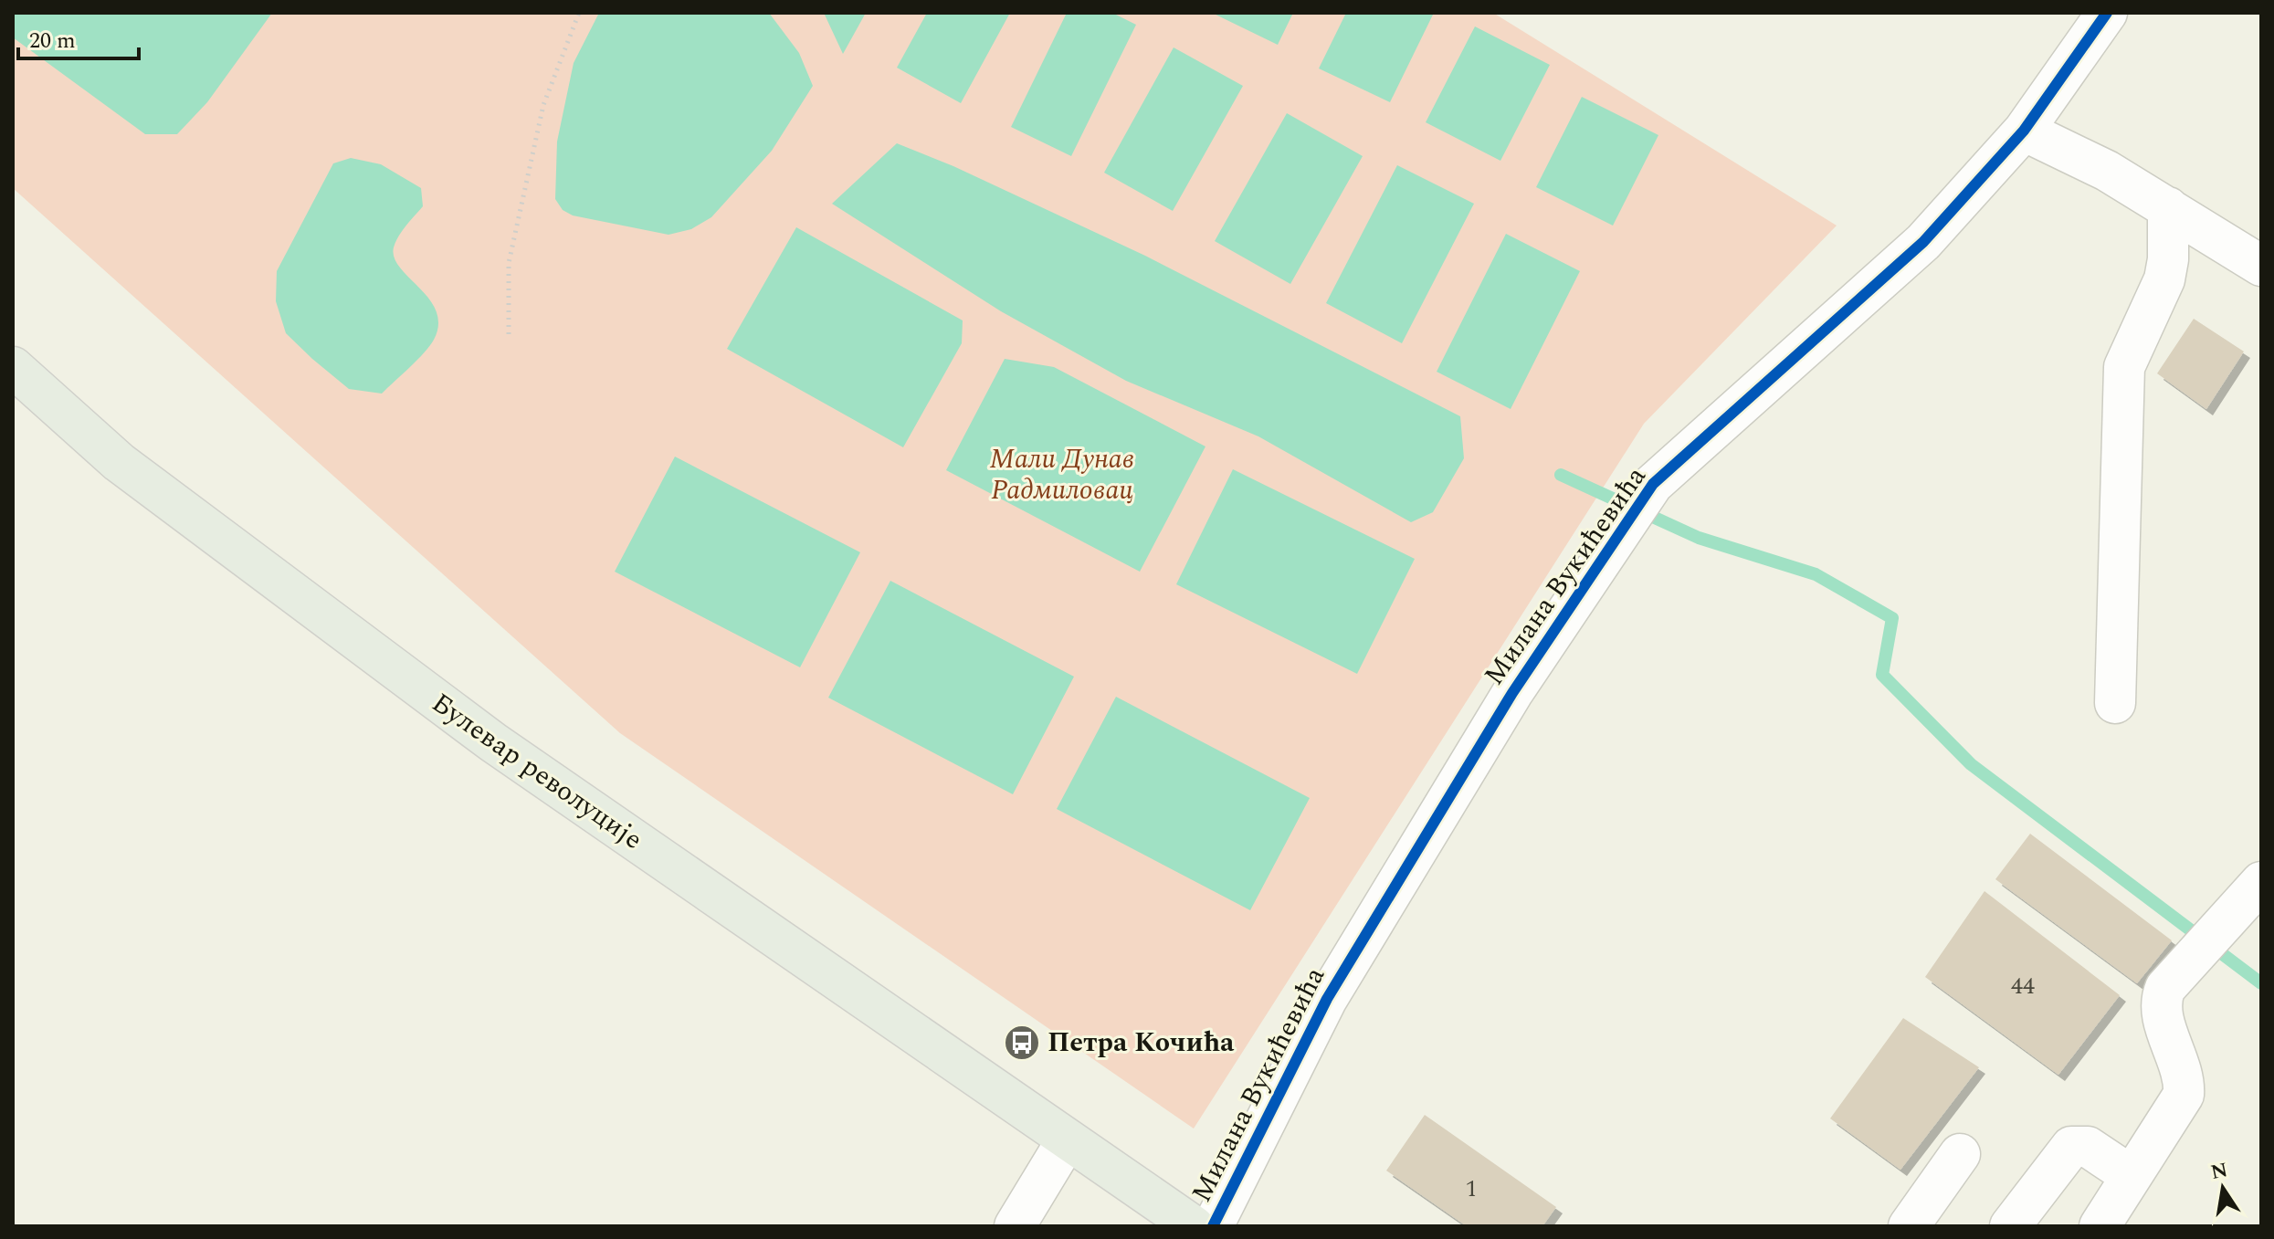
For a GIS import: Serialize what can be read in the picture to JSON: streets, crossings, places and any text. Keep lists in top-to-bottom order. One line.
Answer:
{"streets":{"main road":["Булевар револуције"],"street":["Милана Вукићевића"]},"parks":["Мали Дунав Радмиловац"],"places":{"bus stop":["Петра Кочића"]},"house_numbers":["44","1"],"scale_bar":"20 m","north":"top"}
